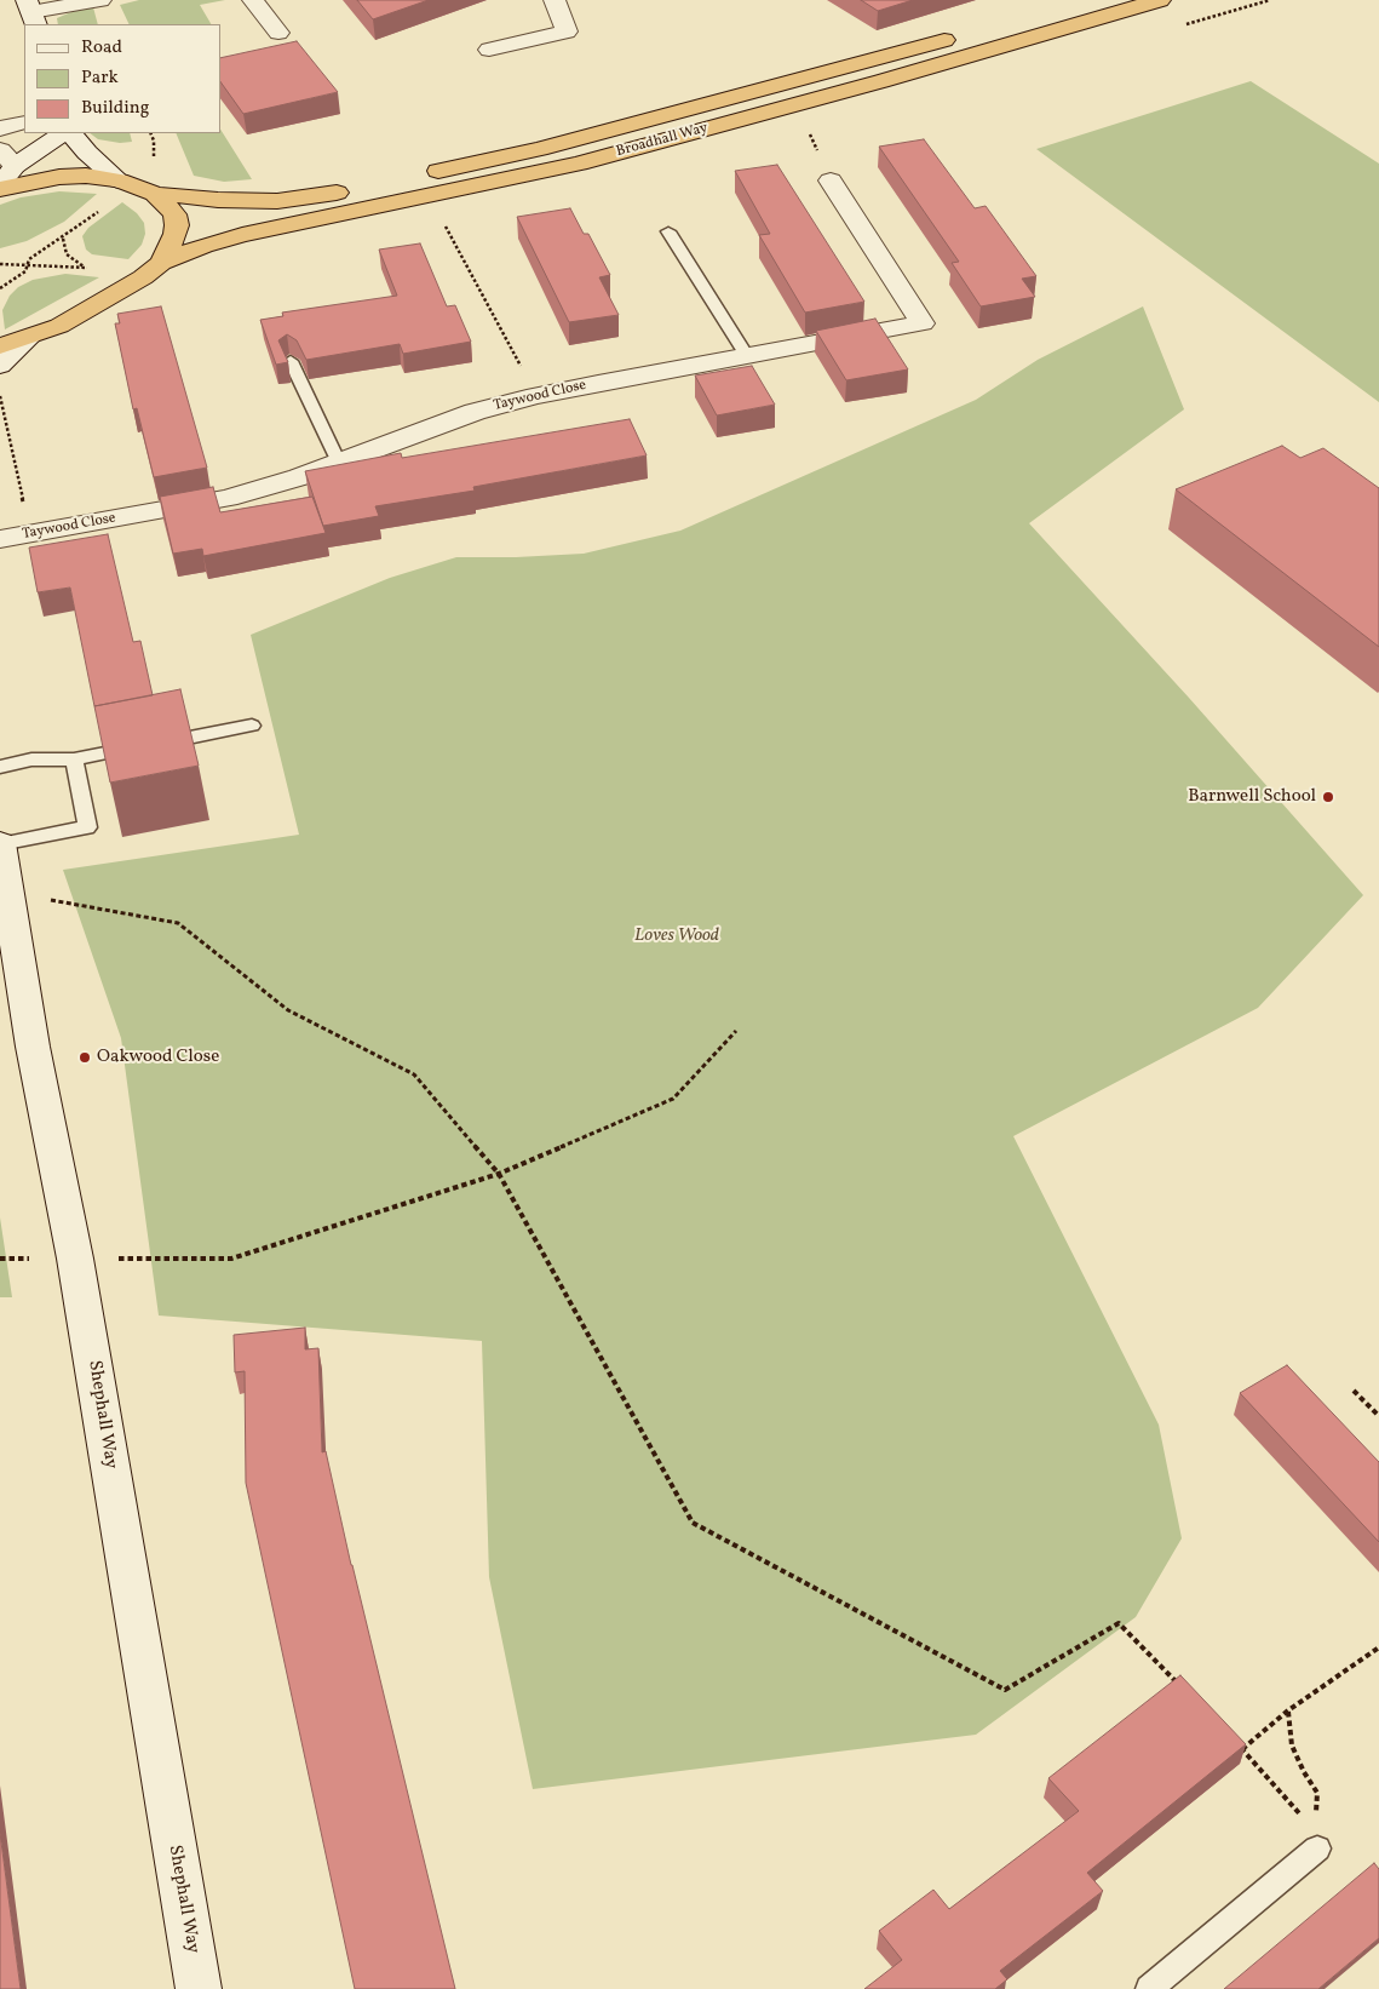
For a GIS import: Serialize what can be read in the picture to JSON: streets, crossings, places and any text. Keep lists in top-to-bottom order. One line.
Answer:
{"streets":{"highway":["Broadhall Way"],"street":["Taywood Close","Shephall Way"]},"parks":["Loves Wood"],"places":["Barnwell School","Oakwood Close"],"legend":["Road","Park","Building"]}
